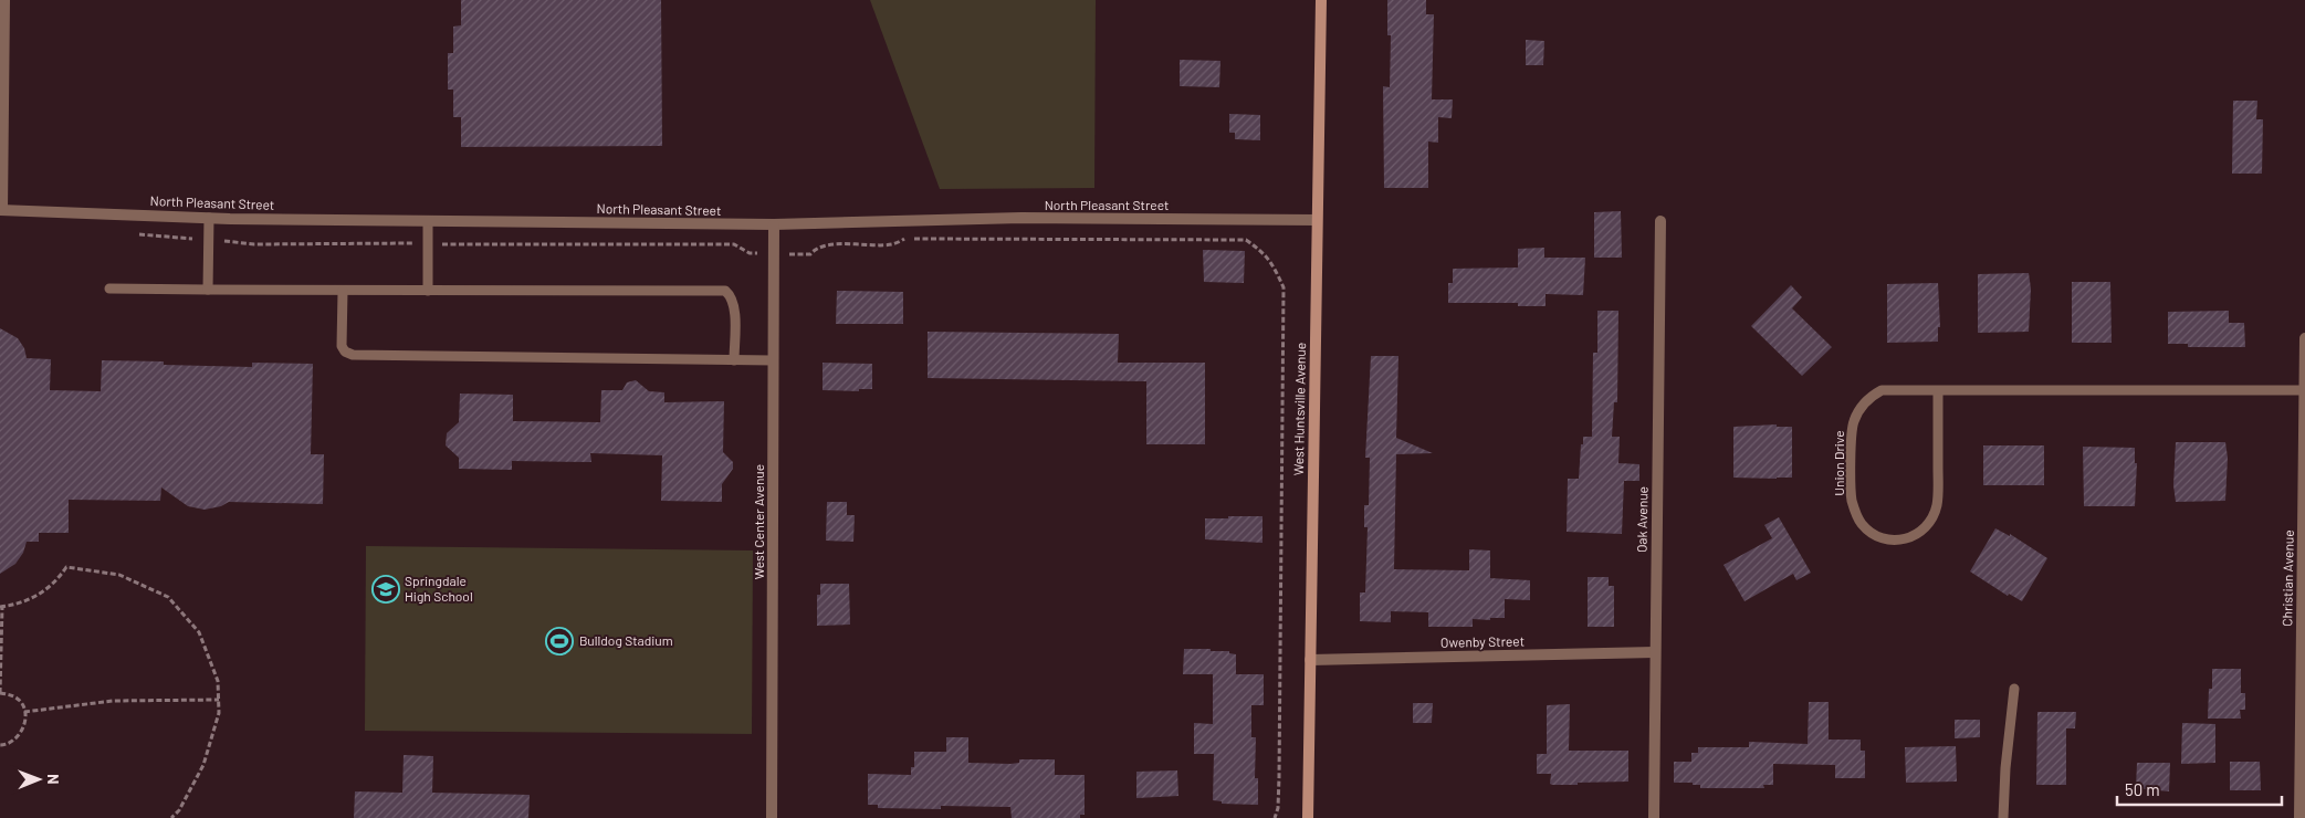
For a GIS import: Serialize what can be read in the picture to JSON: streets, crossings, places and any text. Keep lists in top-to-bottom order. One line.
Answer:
{"streets":{"main road":["West Huntsville Avenue"],"street":["North Pleasant Street","Oak Avenue","West Center Avenue","Christian Avenue","Owenby Street"],"lane":["Union Drive"]},"crossings":[["North Pleasant Street","West Huntsville Avenue"],["North Pleasant Street","West Center Avenue"],["West Huntsville Avenue","Owenby Street"],["Union Drive","Christian Avenue"],["Oak Avenue","Owenby Street"]],"places":{"school or university":["Springdale High School"],"sports":["Bulldog Stadium"]},"scale_bar":"50 m","north":"right"}
